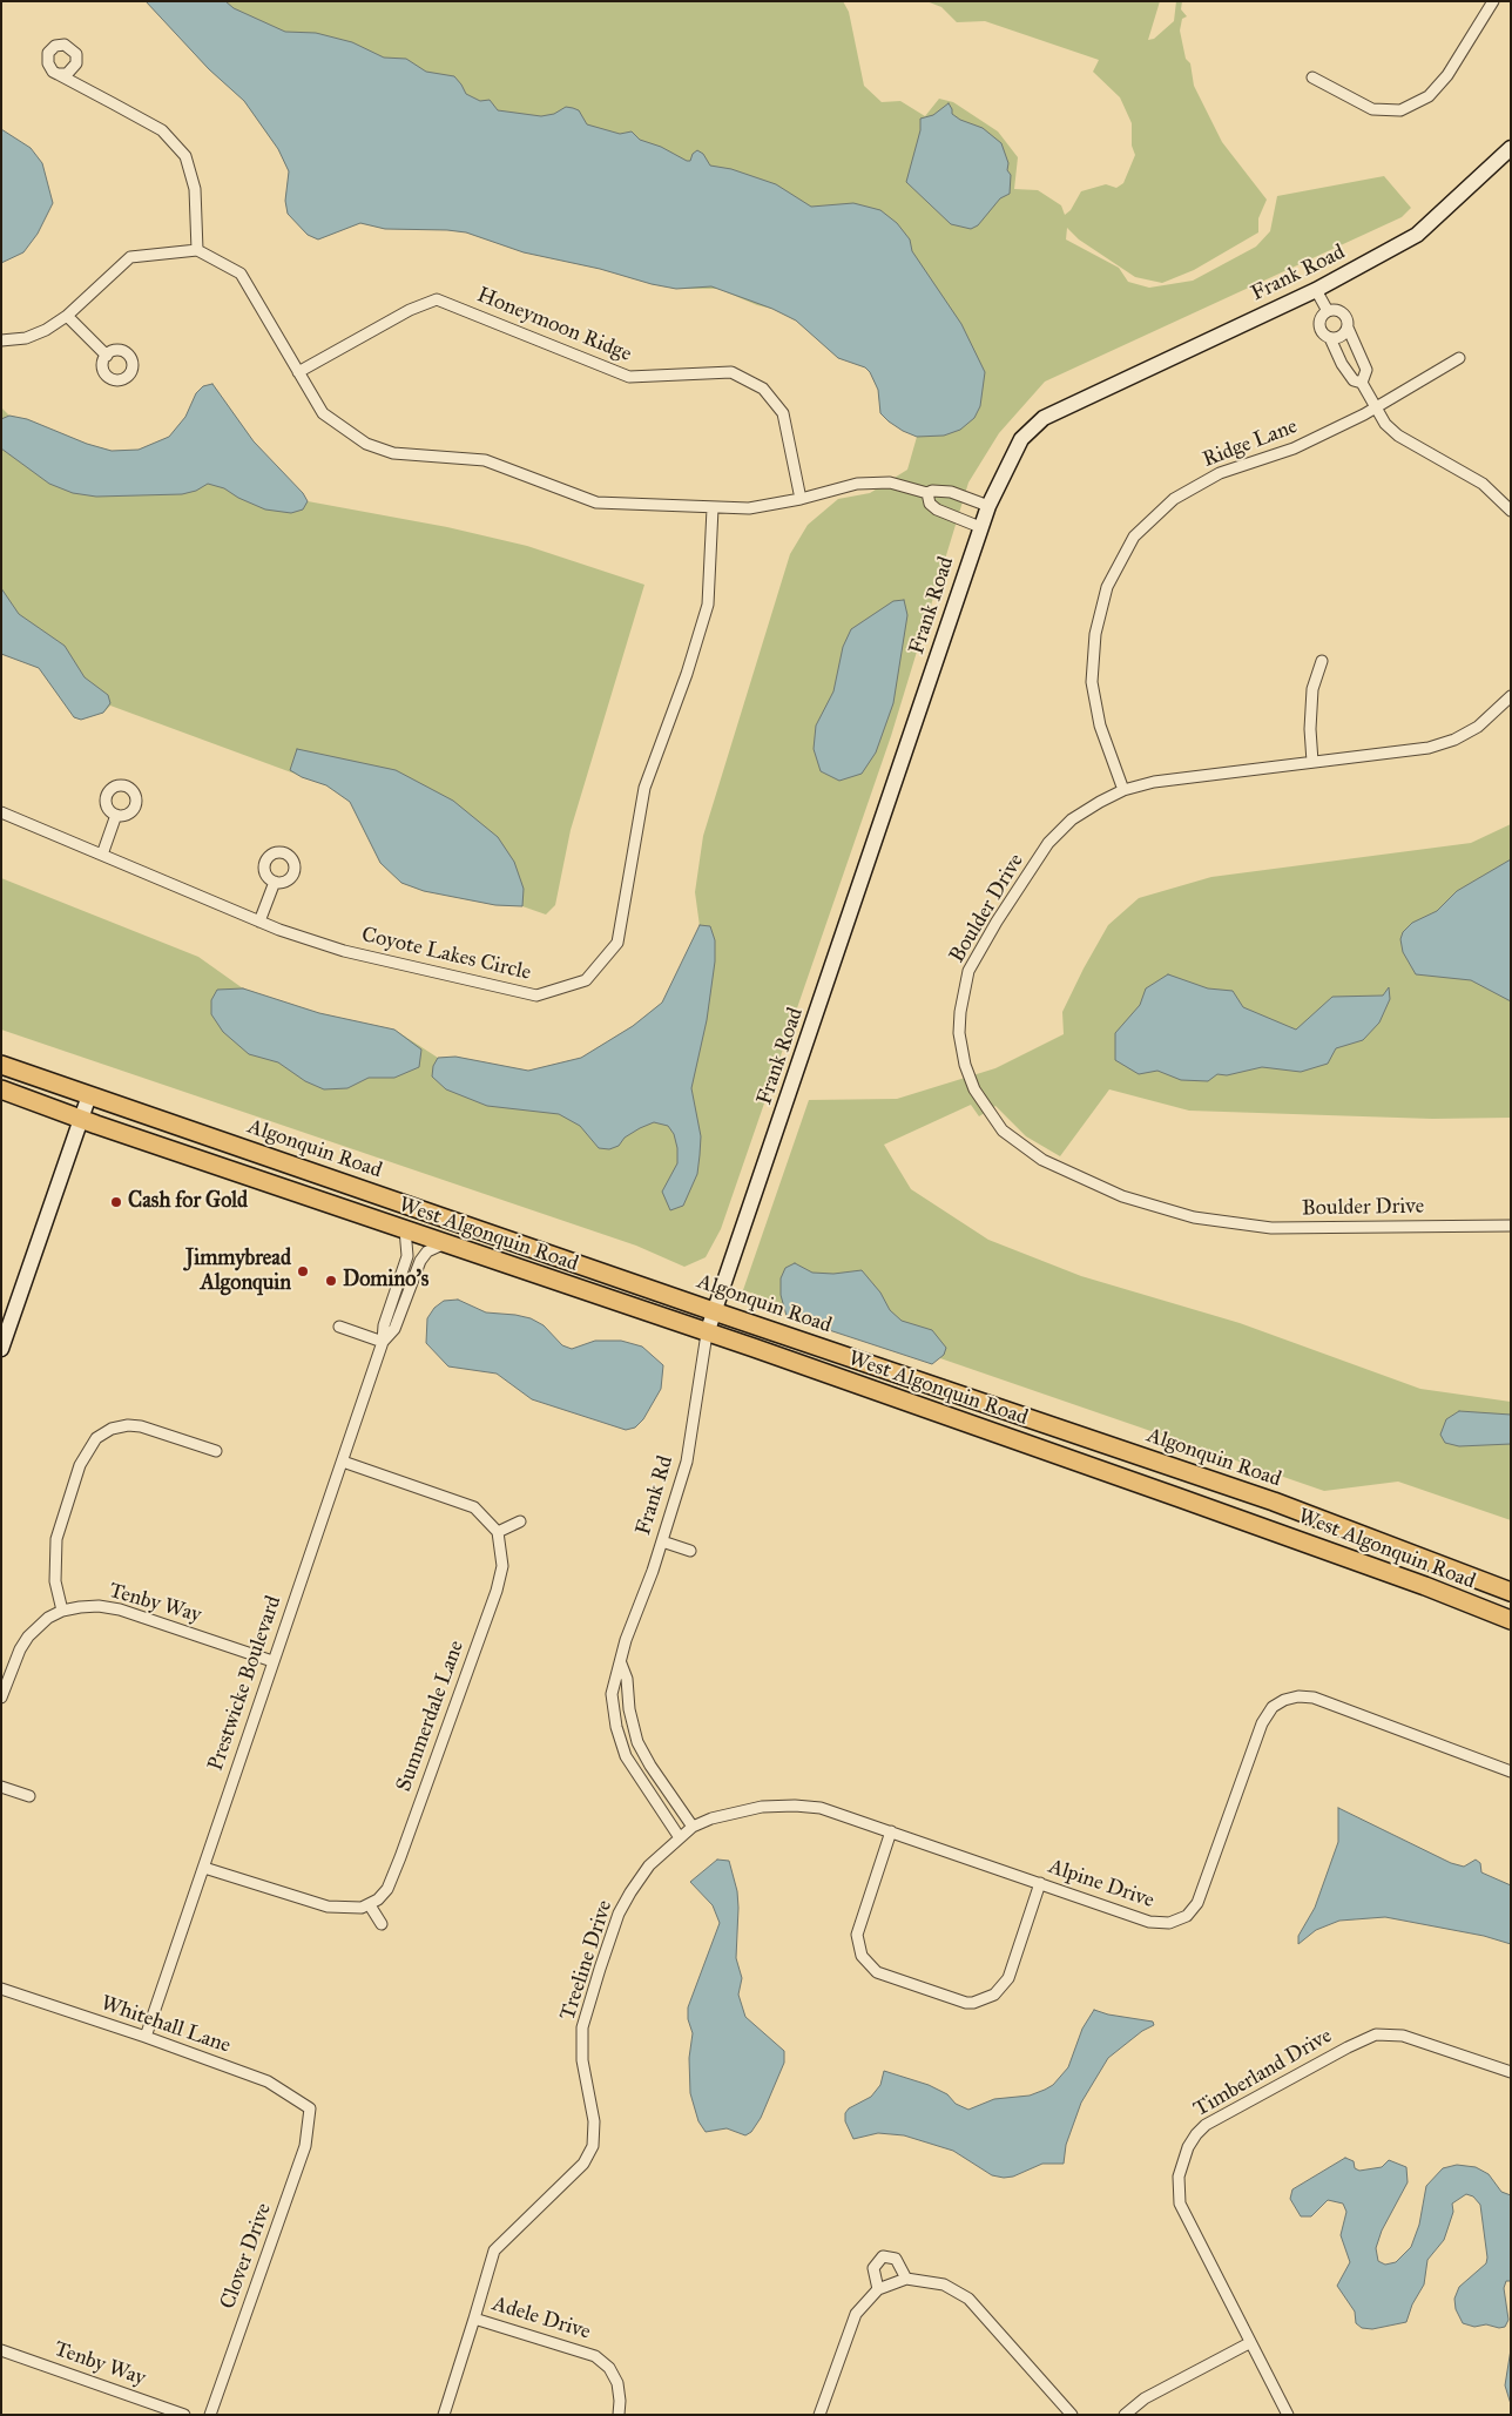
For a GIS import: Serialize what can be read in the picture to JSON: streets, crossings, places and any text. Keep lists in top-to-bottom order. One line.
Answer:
{"streets":{"main road":["Algonquin Road","West Algonquin Road"],"street":["Frank Road","Honeymoon Ridge","Ridge Lane","Boulder Drive","Coyote Lakes Circle","Frank Rd","Tenby Way","Prestwicke Boulevard","Summerdale Lane","Alpine Drive","Treeline Drive","Whitehall Lane","Timberland Drive","Clover Drive","Adele Drive"]},"crossings":[["Frank Road","Algonquin Road"],["Frank Road","West Algonquin Road"],["Frank Road","Frank Rd"],["Ridge Lane","Boulder Drive"],["West Algonquin Road","Frank Rd"],["West Algonquin Road","Prestwicke Boulevard"],["Frank Rd","Alpine Drive"],["Frank Rd","Treeline Drive"],["Tenby Way","Prestwicke Boulevard"],["Prestwicke Boulevard","Whitehall Lane"],["Alpine Drive","Treeline Drive"],["Treeline Drive","Adele Drive"],["Whitehall Lane","Clover Drive"]],"places":["Cash for Gold","Jimmybread Algonquin","Domino's"]}
